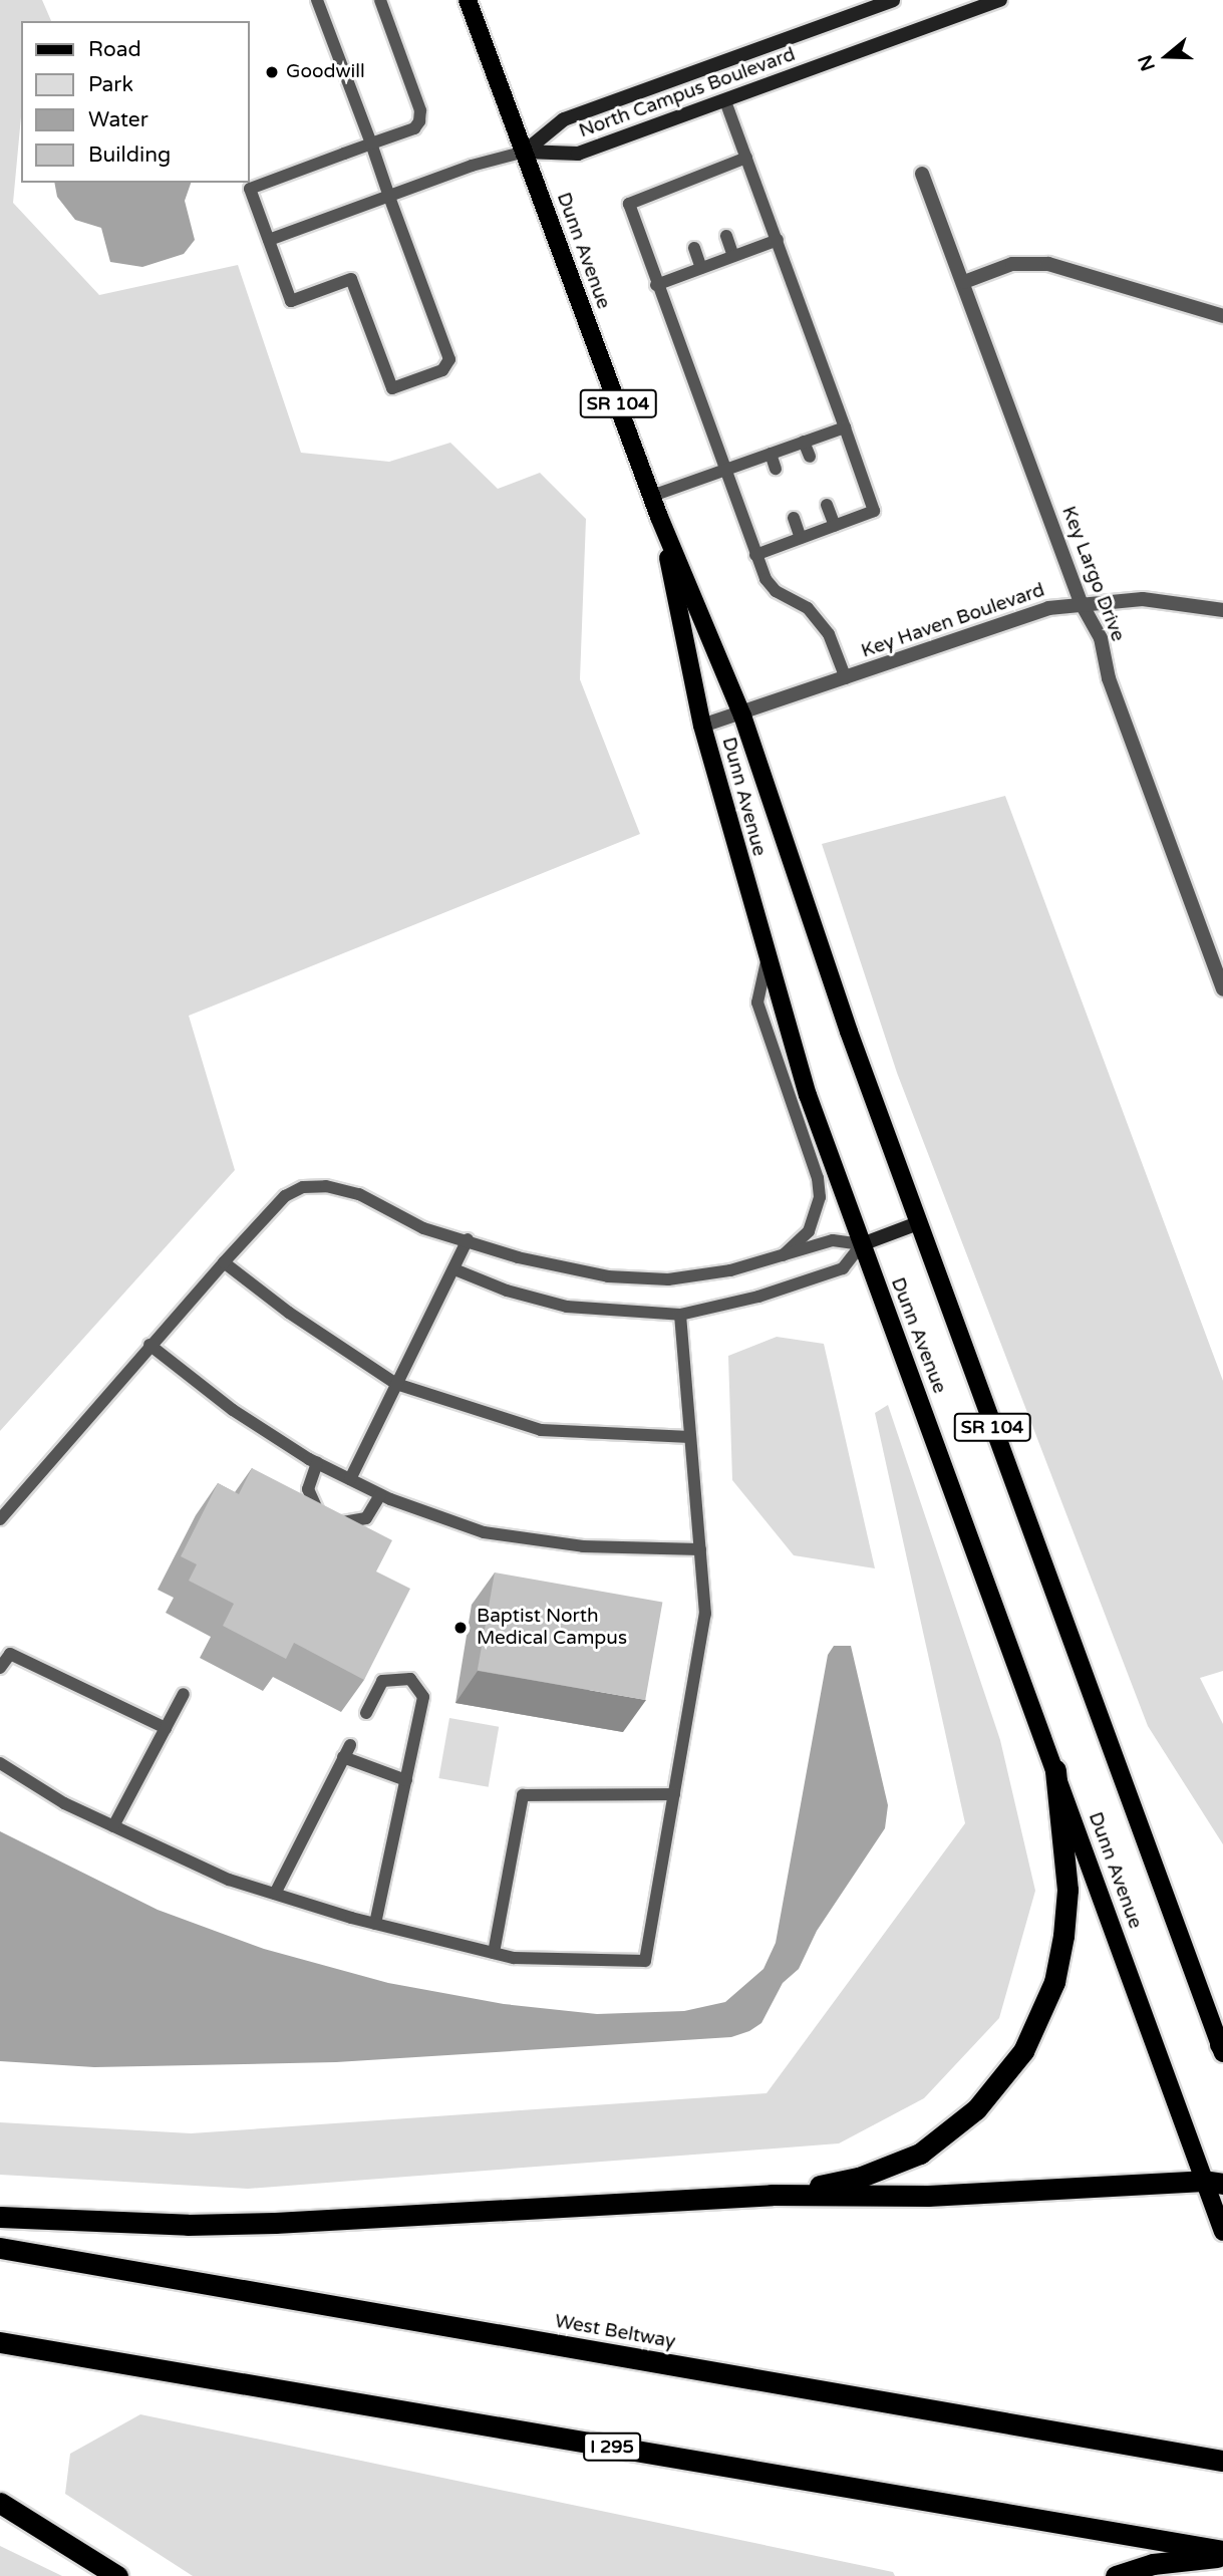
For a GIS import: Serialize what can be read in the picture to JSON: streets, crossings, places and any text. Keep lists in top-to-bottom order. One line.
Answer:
{"streets":{"highway":["West Beltway","I 295"],"main road":["Dunn Avenue","SR 104"],"street":["North Campus Boulevard","Key Largo Drive","Key Haven Boulevard"]},"crossings":[["North Campus Boulevard","Dunn Avenue"],["Dunn Avenue","Key Haven Boulevard"],["Key Largo Drive","Key Haven Boulevard"]],"places":["Goodwill","Baptist North Medical Campus"],"legend":["Road","Park","Water","Building"],"north":"left"}
